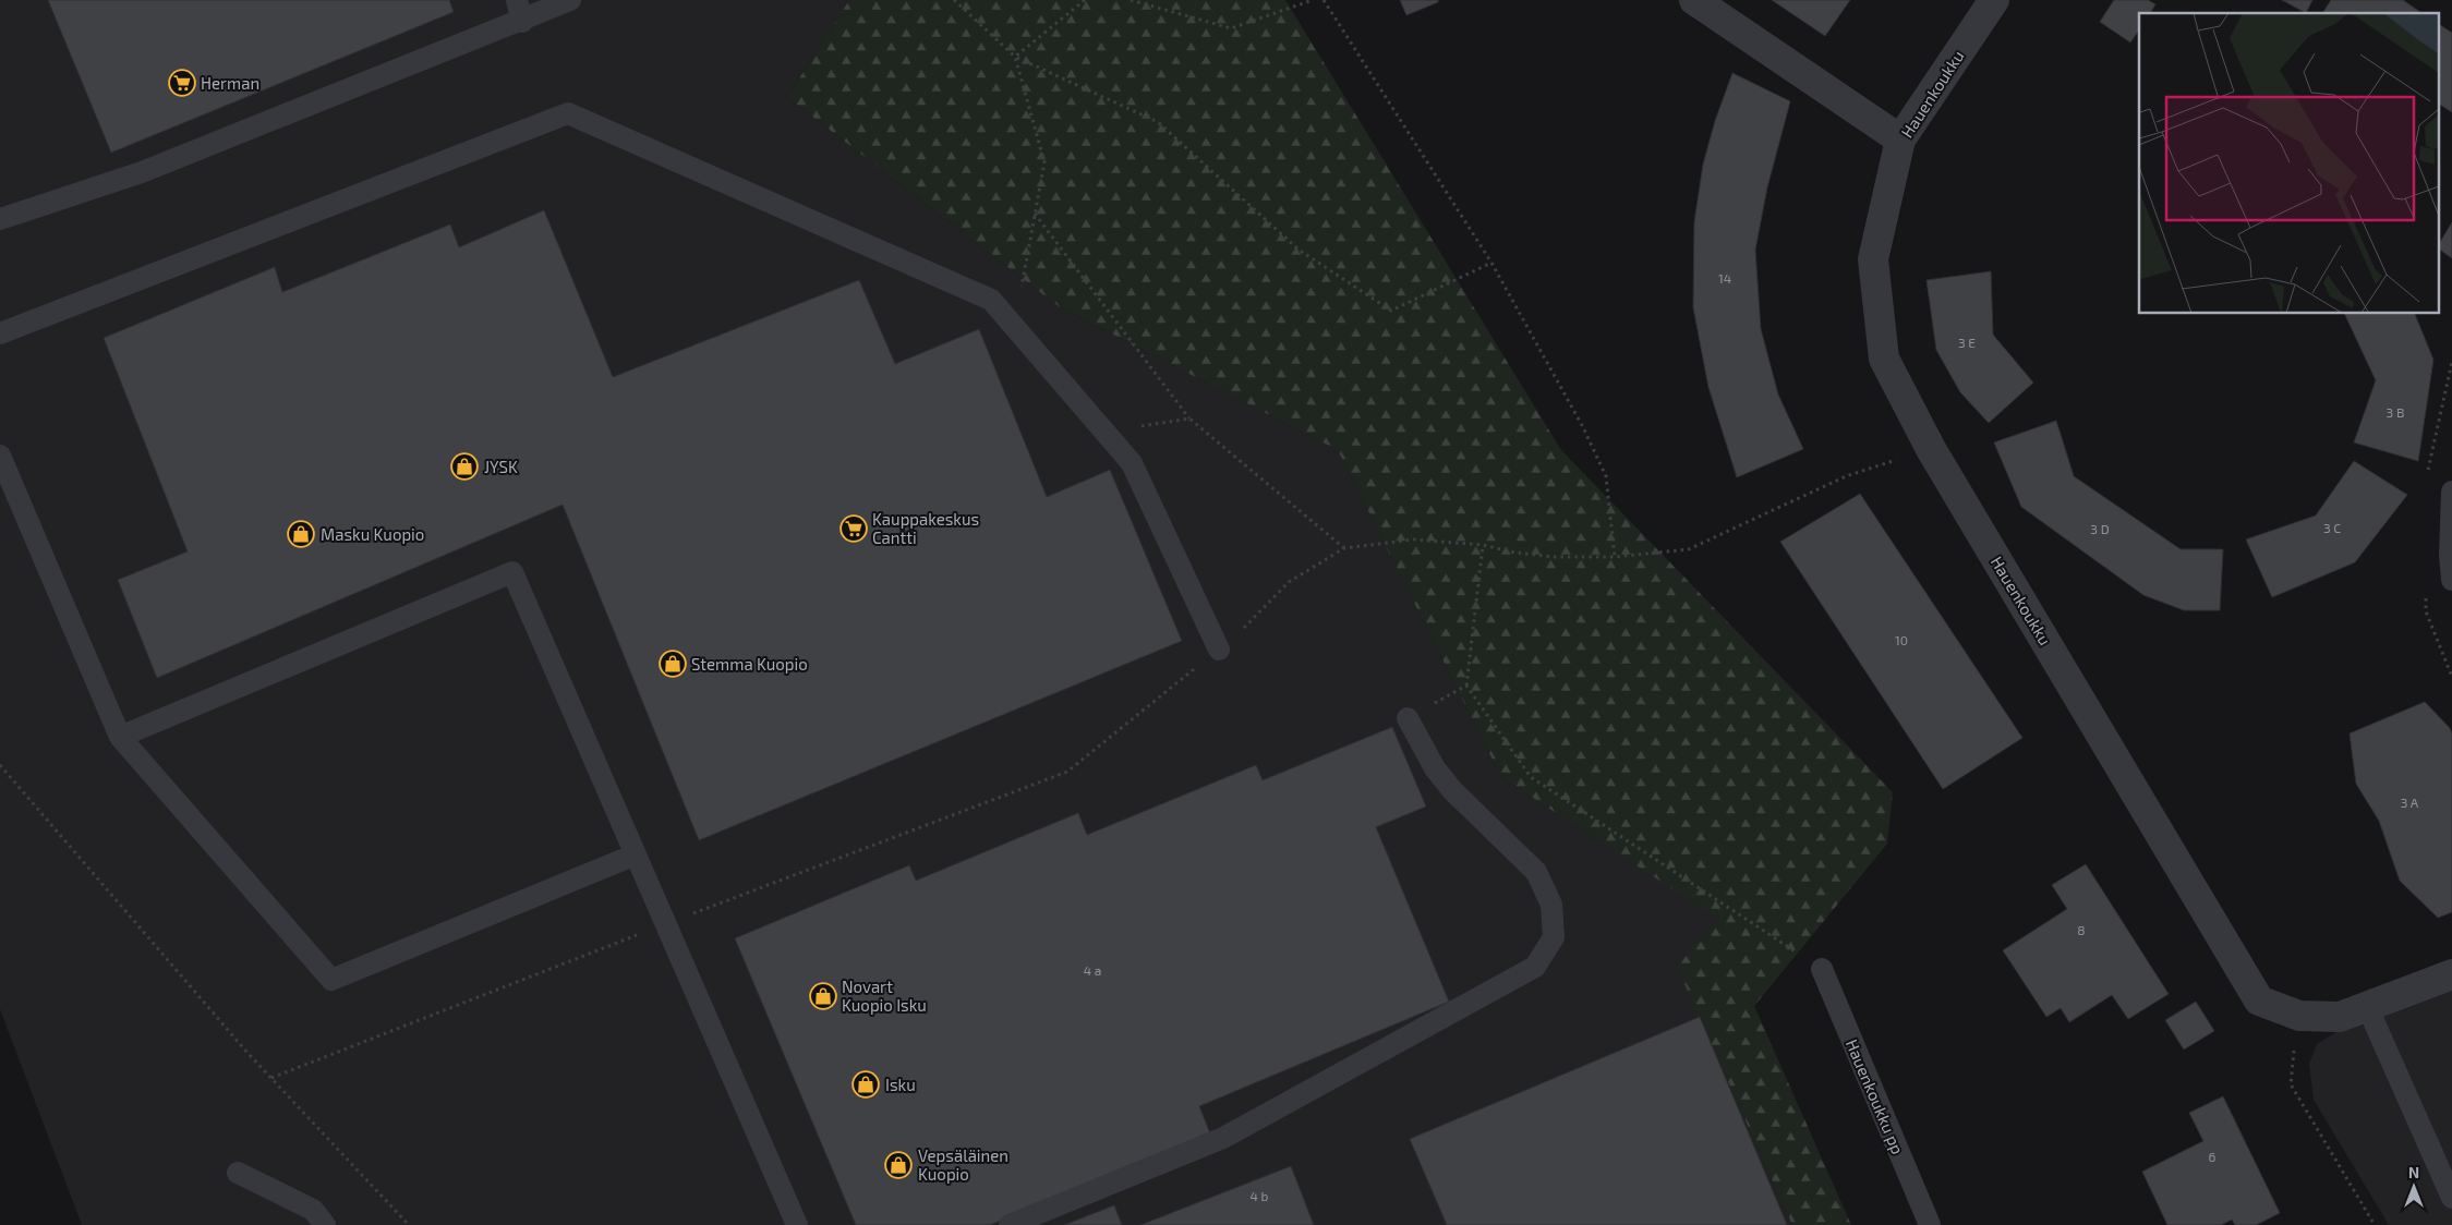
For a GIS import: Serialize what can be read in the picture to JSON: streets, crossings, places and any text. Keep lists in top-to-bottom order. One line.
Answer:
{"streets":{"street":["Hauenkoukku"],"lane":["Hauenkoukku pp"]},"places":{"supermarket":["Herman","Kauppakeskus Cantti"],"shop":["JYSK","Masku Kuopio","Stemma Kuopio","Novart Kuopio Isku","Isku","Vepsäläinen Kuopio"]},"house_numbers":["14","3 E","3 B","3 C","3 D","10","3 A","8","4 a","6","4 b"],"north":"top"}
